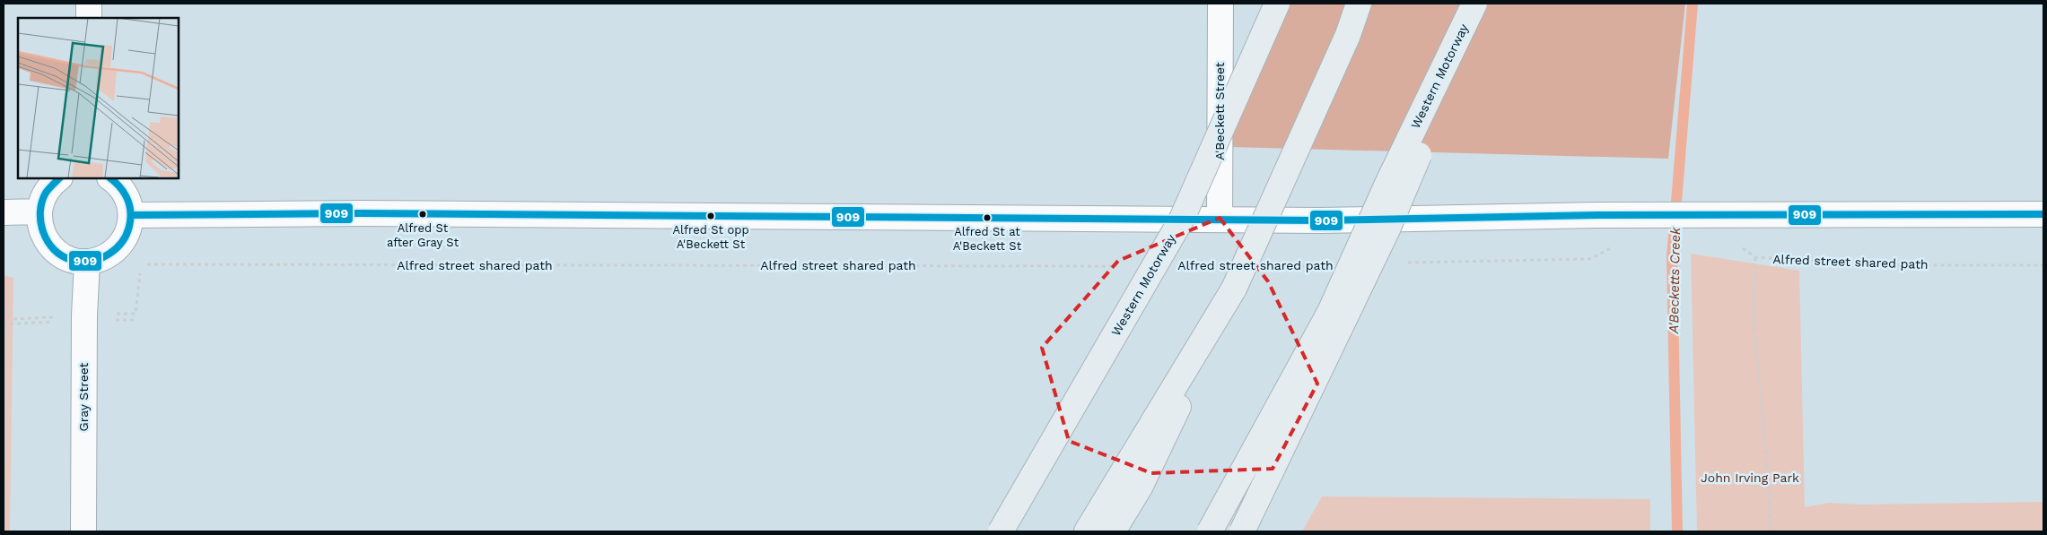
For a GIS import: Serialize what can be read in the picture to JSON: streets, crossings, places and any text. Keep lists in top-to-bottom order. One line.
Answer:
{"streets":{"highway":["Western Motorway"],"street":["A'Beckett Street","Gray Street"],"path":["Alfred street shared path"]},"water":["A'Becketts Creek"],"parks":["John Irving Park"],"places":["Alfred St after Gray St","Alfred St opp A'Beckett St","Alfred St at A'Beckett St"],"lines":["transit line 909"]}
